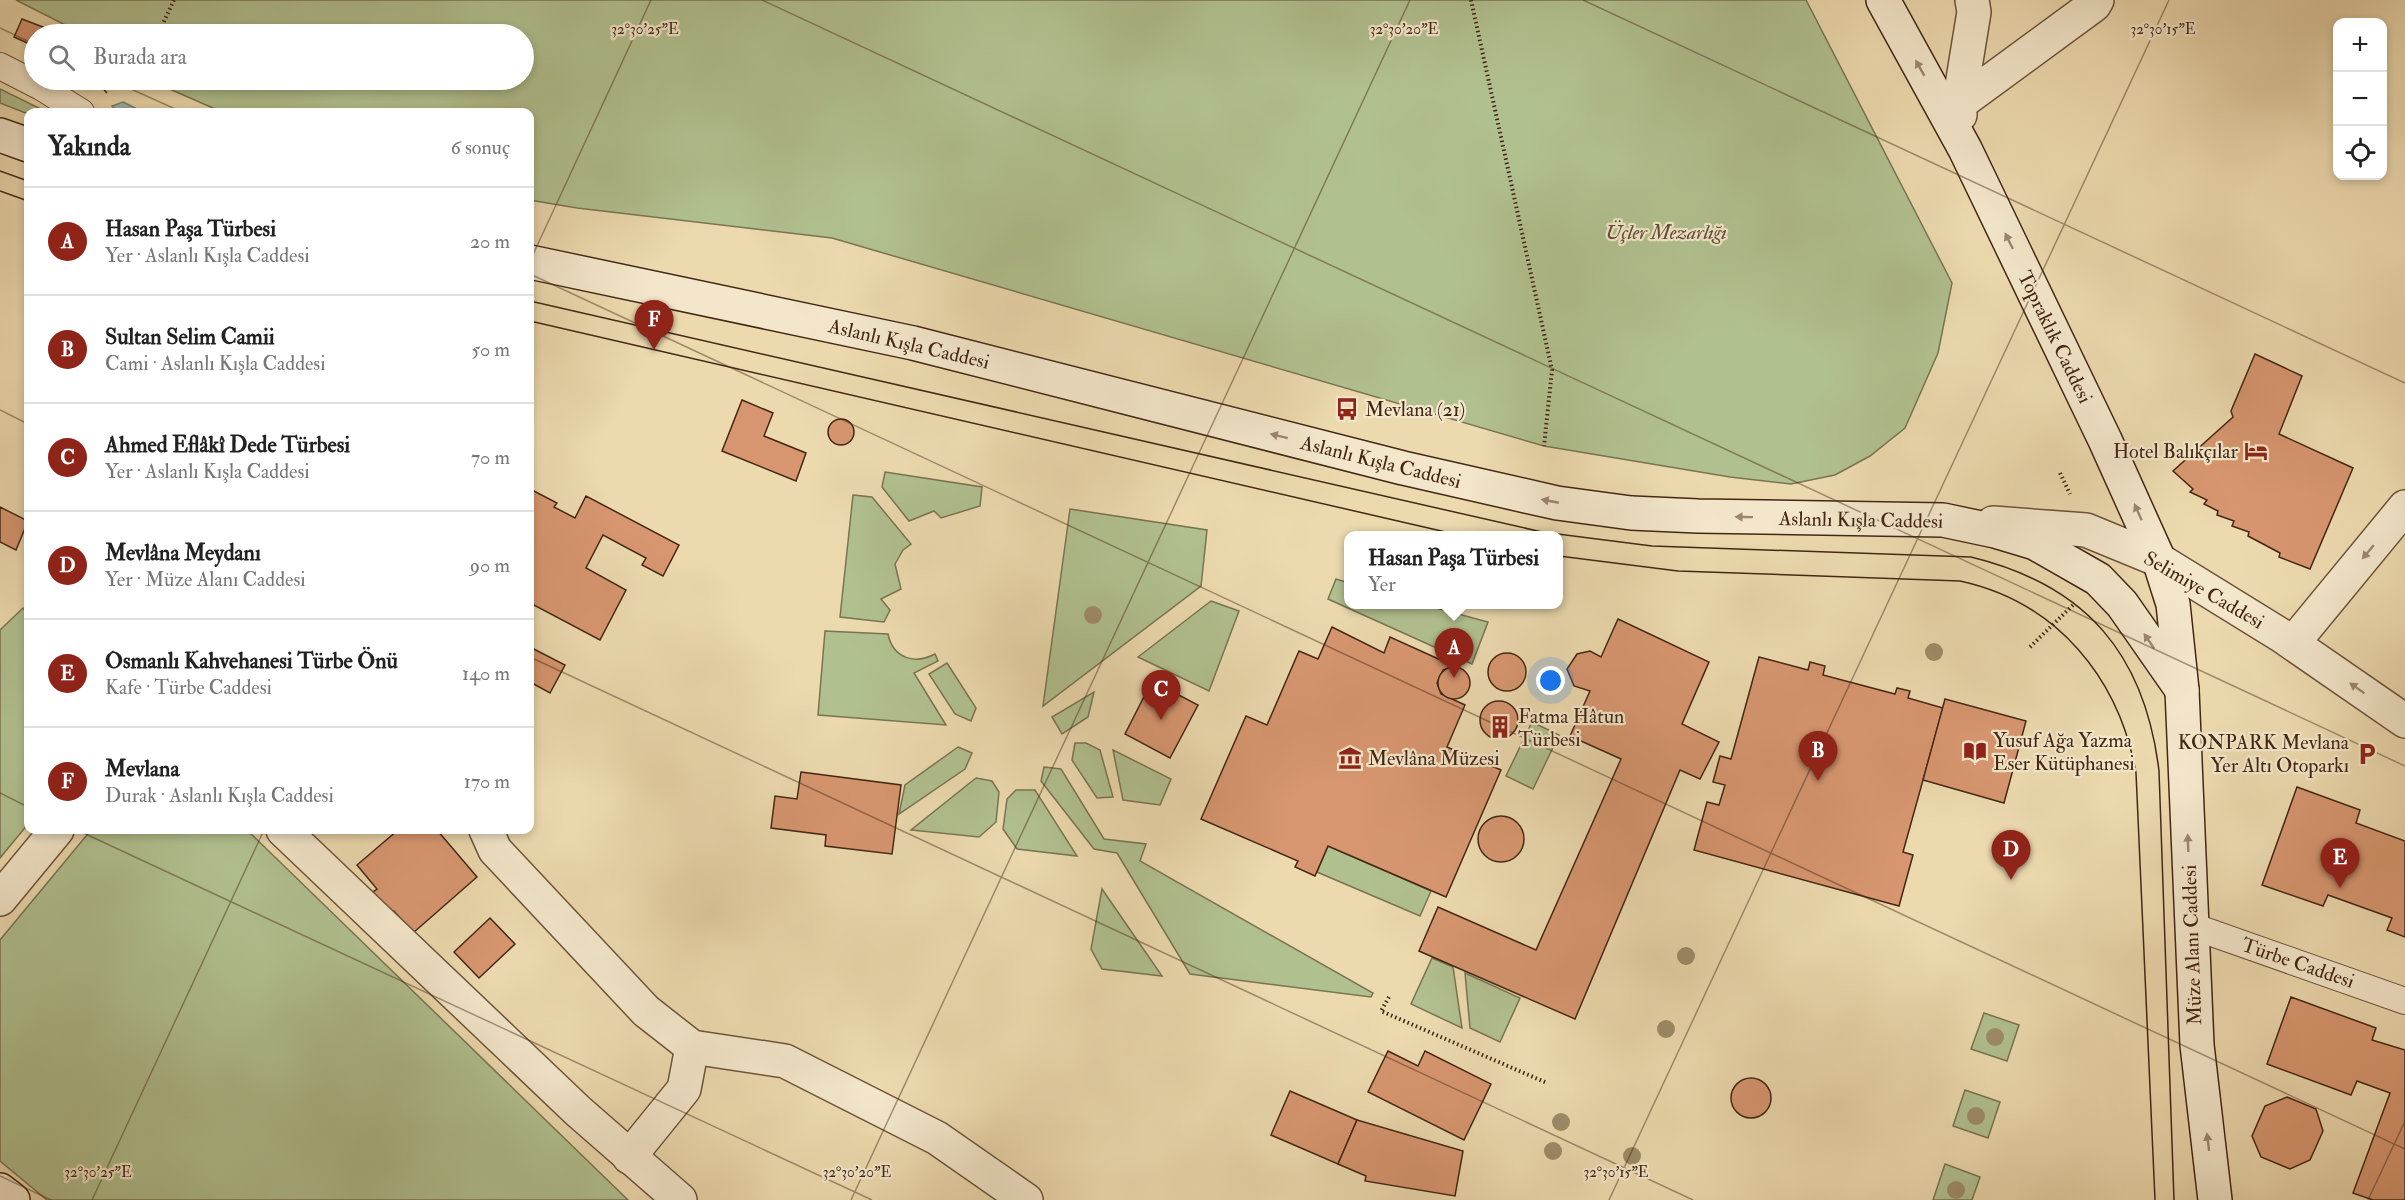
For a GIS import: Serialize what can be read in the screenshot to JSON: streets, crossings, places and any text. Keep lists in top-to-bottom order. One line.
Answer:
{"streets":{"main road":["Topraklık Caddesi","Aslanlı Kışla Caddesi","Selimiye Caddesi","Müze Alanı Caddesi"],"street":["Türbe Caddesi"]},"crossings":[["Topraklık Caddesi","Aslanlı Kışla Caddesi"],["Topraklık Caddesi","Selimiye Caddesi"],["Topraklık Caddesi","Müze Alanı Caddesi"],["Aslanlı Kışla Caddesi","Selimiye Caddesi"],["Aslanlı Kışla Caddesi","Müze Alanı Caddesi"],["Müze Alanı Caddesi","Türbe Caddesi"]],"one_way":["Topraklık Caddesi","Aslanlı Kışla Caddesi","Müze Alanı Caddesi"],"parks":["Üçler Mezarlığı"],"places":{"bus stop":["Mevlana (21)"],"hotel":["Hotel Balıkçılar"],"building":["Fatma Hâtun Türbesi"],"library":["Yusuf Ağa Yazma Eser Kütüphanesi"],"parking":["KONPARK Mevlana Yer Altı Otoparkı"],"museum":["Mevlâna Müzesi"]},"page":{"map_buttons":["+","−"],"search":"Burada ara","heading":["Yakında","6 sonuç"],"list":[{"mark":"A","name":"Hasan Paşa Türbesi","note":"Yer · Aslanlı Kışla Caddesi","value":"20 m"},{"mark":"B","name":"Sultan Selim Camii","note":"Cami · Aslanlı Kışla Caddesi","value":"50 m"},{"mark":"C","name":"Ahmed Eflâkî Dede Türbesi","note":"Yer · Aslanlı Kışla Caddesi","value":"70 m"},{"mark":"D","name":"Mevlâna Meydanı","note":"Yer · Müze Alanı Caddesi","value":"90 m"},{"mark":"E","name":"Osmanlı Kahvehanesi Türbe Önü","note":"Kafe · Türbe Caddesi","value":"140 m"},{"mark":"F","name":"Mevlana","note":"Durak · Aslanlı Kışla Caddesi","value":"170 m"}],"pins":["F","A","C","B","D","E"],"popup":["Hasan Paşa Türbesi","Yer"]},"coordinates":["32°30'25\"E","32°30'20\"E","32°30'15\"E"]}
